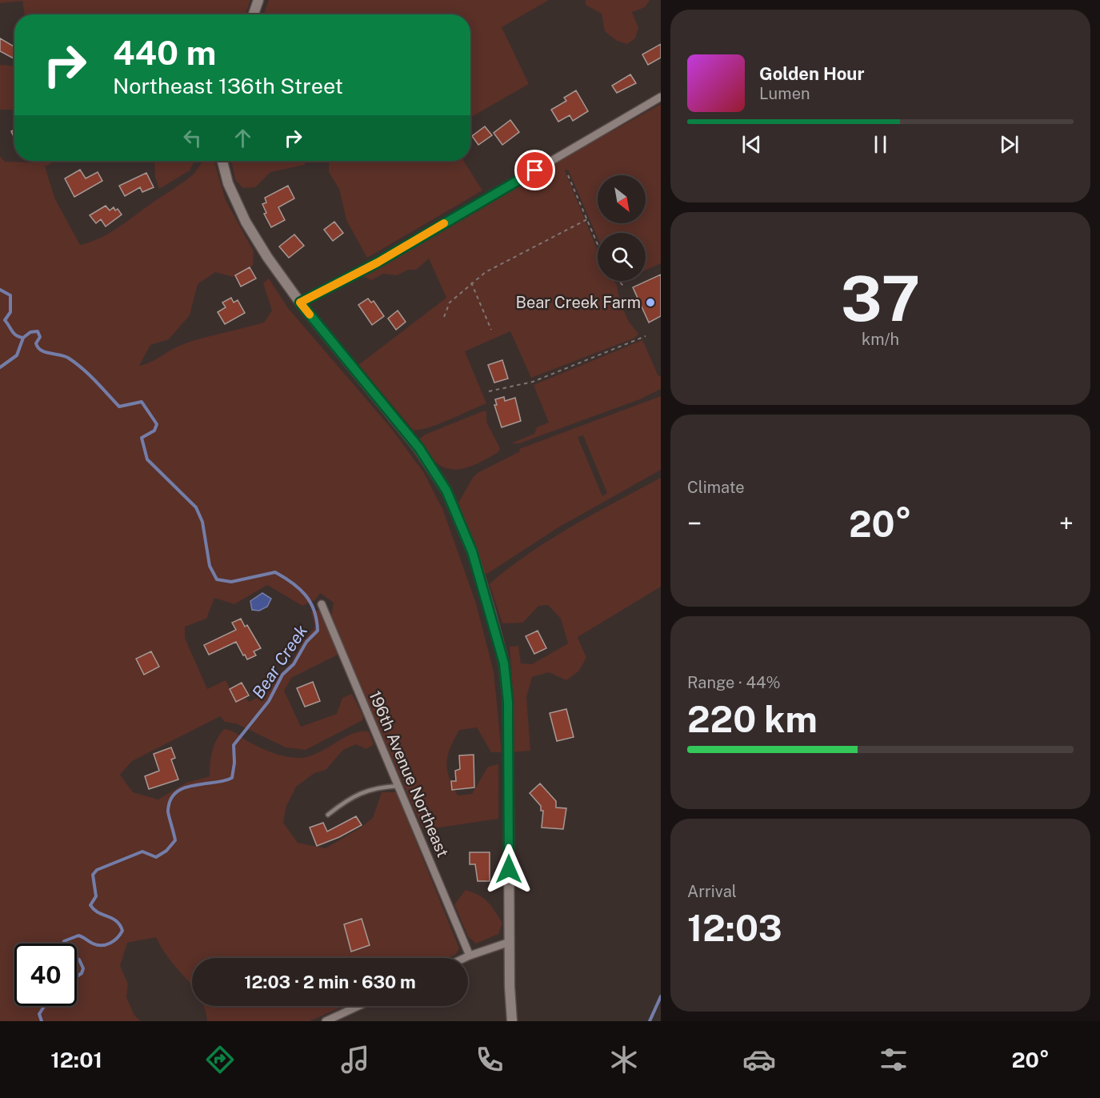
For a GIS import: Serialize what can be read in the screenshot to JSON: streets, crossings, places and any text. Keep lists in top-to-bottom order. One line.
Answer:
{"streets":{"street":["196th Avenue Northeast"]},"water":["Bear Creek"],"places":["Bear Creek Farm"],"north":"bottom right","page":{"turn":["440 m","Northeast 136th Street"],"song":["Golden Hour","Lumen"],"tile":[["37","km/h"],"Climate",["Range · 44%","220 km"],["Arrival","12:03"]],"heat":["−","20°","+"],"limit":"40","trip":"12:03 · 2 min · 630 m","tabs":["12:01","20°"]}}
